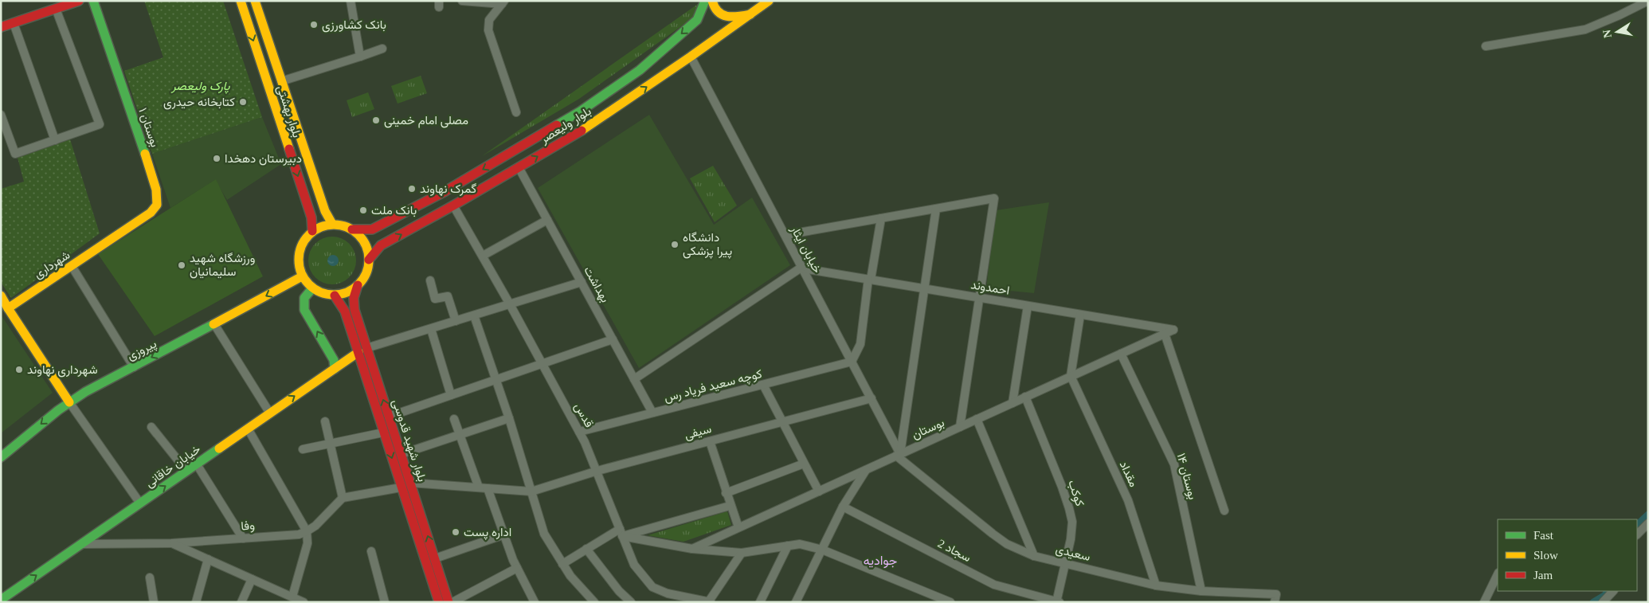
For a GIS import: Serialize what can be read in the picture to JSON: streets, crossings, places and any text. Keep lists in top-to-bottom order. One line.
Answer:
{"streets":{"main road":["بلوار بهشتی","بلوار ولیعصر","بوستان ۱","شهرداری","پیروزی","بلوار شهید قدوسی","خیابان خاقانی"],"street":["خیابان ایثار","بهداشت","احمدوند","کوچه سعید فریاد رس","قدس","بوستان","سیفی","مقداد","بوستان ۱۴","کوکب","وفا","سجاد 2","سعیدی"]},"crossings":[["بلوار بهشتی","بلوار ولیعصر"],["بلوار بهشتی","پیروزی"],["بلوار بهشتی","بلوار شهید قدوسی"],["بلوار ولیعصر","خیابان ایثار"],["بلوار ولیعصر","بهداشت"],["بلوار ولیعصر","پیروزی"],["بلوار ولیعصر","قدس"],["بلوار ولیعصر","بلوار شهید قدوسی"],["بوستان ۱","شهرداری"],["خیابان ایثار","احمدوند"],["خیابان ایثار","کوچه سعید فریاد رس"],["خیابان ایثار","بوستان"],["خیابان ایثار","سیفی"],["خیابان ایثار","سعیدی"],["بهداشت","کوچه سعید فریاد رس"],["احمدوند","بوستان"],["پیروزی","بلوار شهید قدوسی"],["کوچه سعید فریاد رس","قدس"],["قدس","سیفی"],["بوستان","مقداد"],["بوستان","بوستان ۱۴"],["بوستان","کوکب"],["بوستان","سعیدی"],["بلوار شهید قدوسی","خیابان خاقانی"],["خیابان خاقانی","وفا"],["مقداد","سعیدی"],["بوستان ۱۴","سعیدی"],["کوکب","سجاد 2"],["کوکب","سعیدی"]],"one_way":["پیروزی","خیابان خاقانی"],"districts":["جوادیه"],"parks":["پارک ولیعصر"],"places":["بانک کشاورزی","کتابخانه حیدری","مصلی امام خمینی","دبیرستان دهخدا","گمرک نهاوند","بانک ملت","دانشگاه پیرا پزشکی","ورزشگاه شهید سلیمانیان","شهرداری نهاوند","اداره پست"],"legend":["Fast","Slow","Jam"],"north":"left"}
